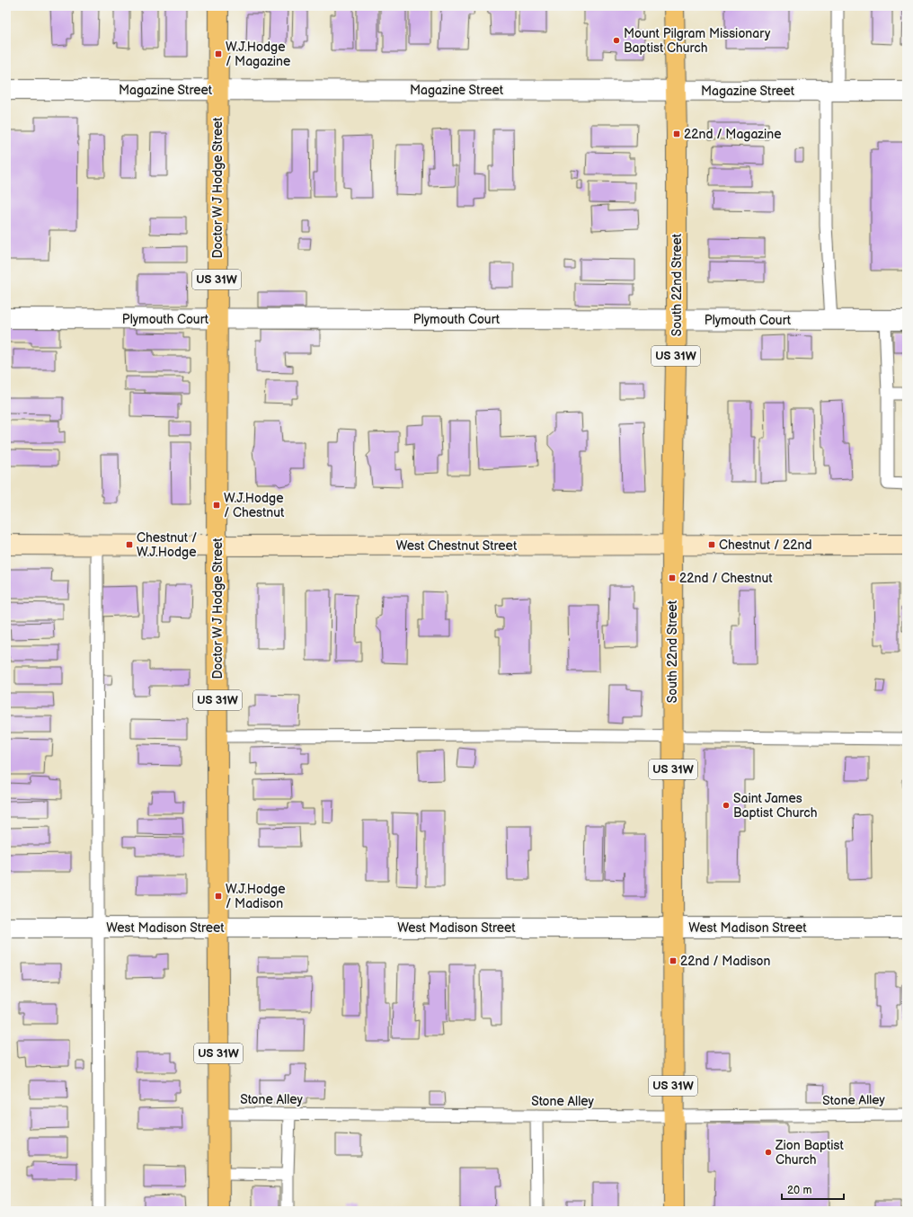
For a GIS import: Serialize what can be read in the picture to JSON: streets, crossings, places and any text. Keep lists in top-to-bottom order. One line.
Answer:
{"streets":{"main road":["Doctor W J Hodge Street","US 31W","South 22nd Street","West Chestnut Street"],"street":["Magazine Street","Plymouth Court","West Madison Street"],"lane":["Stone Alley"]},"crossings":[["Magazine Street","Doctor W J Hodge Street"],["Magazine Street","South 22nd Street"],["Doctor W J Hodge Street","Plymouth Court"],["Doctor W J Hodge Street","West Chestnut Street"],["Doctor W J Hodge Street","West Madison Street"],["Doctor W J Hodge Street","Stone Alley"],["South 22nd Street","Plymouth Court"],["South 22nd Street","West Chestnut Street"],["South 22nd Street","West Madison Street"],["South 22nd Street","Stone Alley"]],"places":{"other":["Mount Pilgram Missionary Baptist Church","Saint James Baptist Church","Zion Baptist Church"],"transit":["W.J.Hodge / Magazine","22nd / Magazine","W.J.Hodge / Chestnut","Chestnut / W.J.Hodge","Chestnut / 22nd","22nd / Chestnut","W.J.Hodge / Madison","22nd / Madison"]},"scale_bar":"20 m"}
